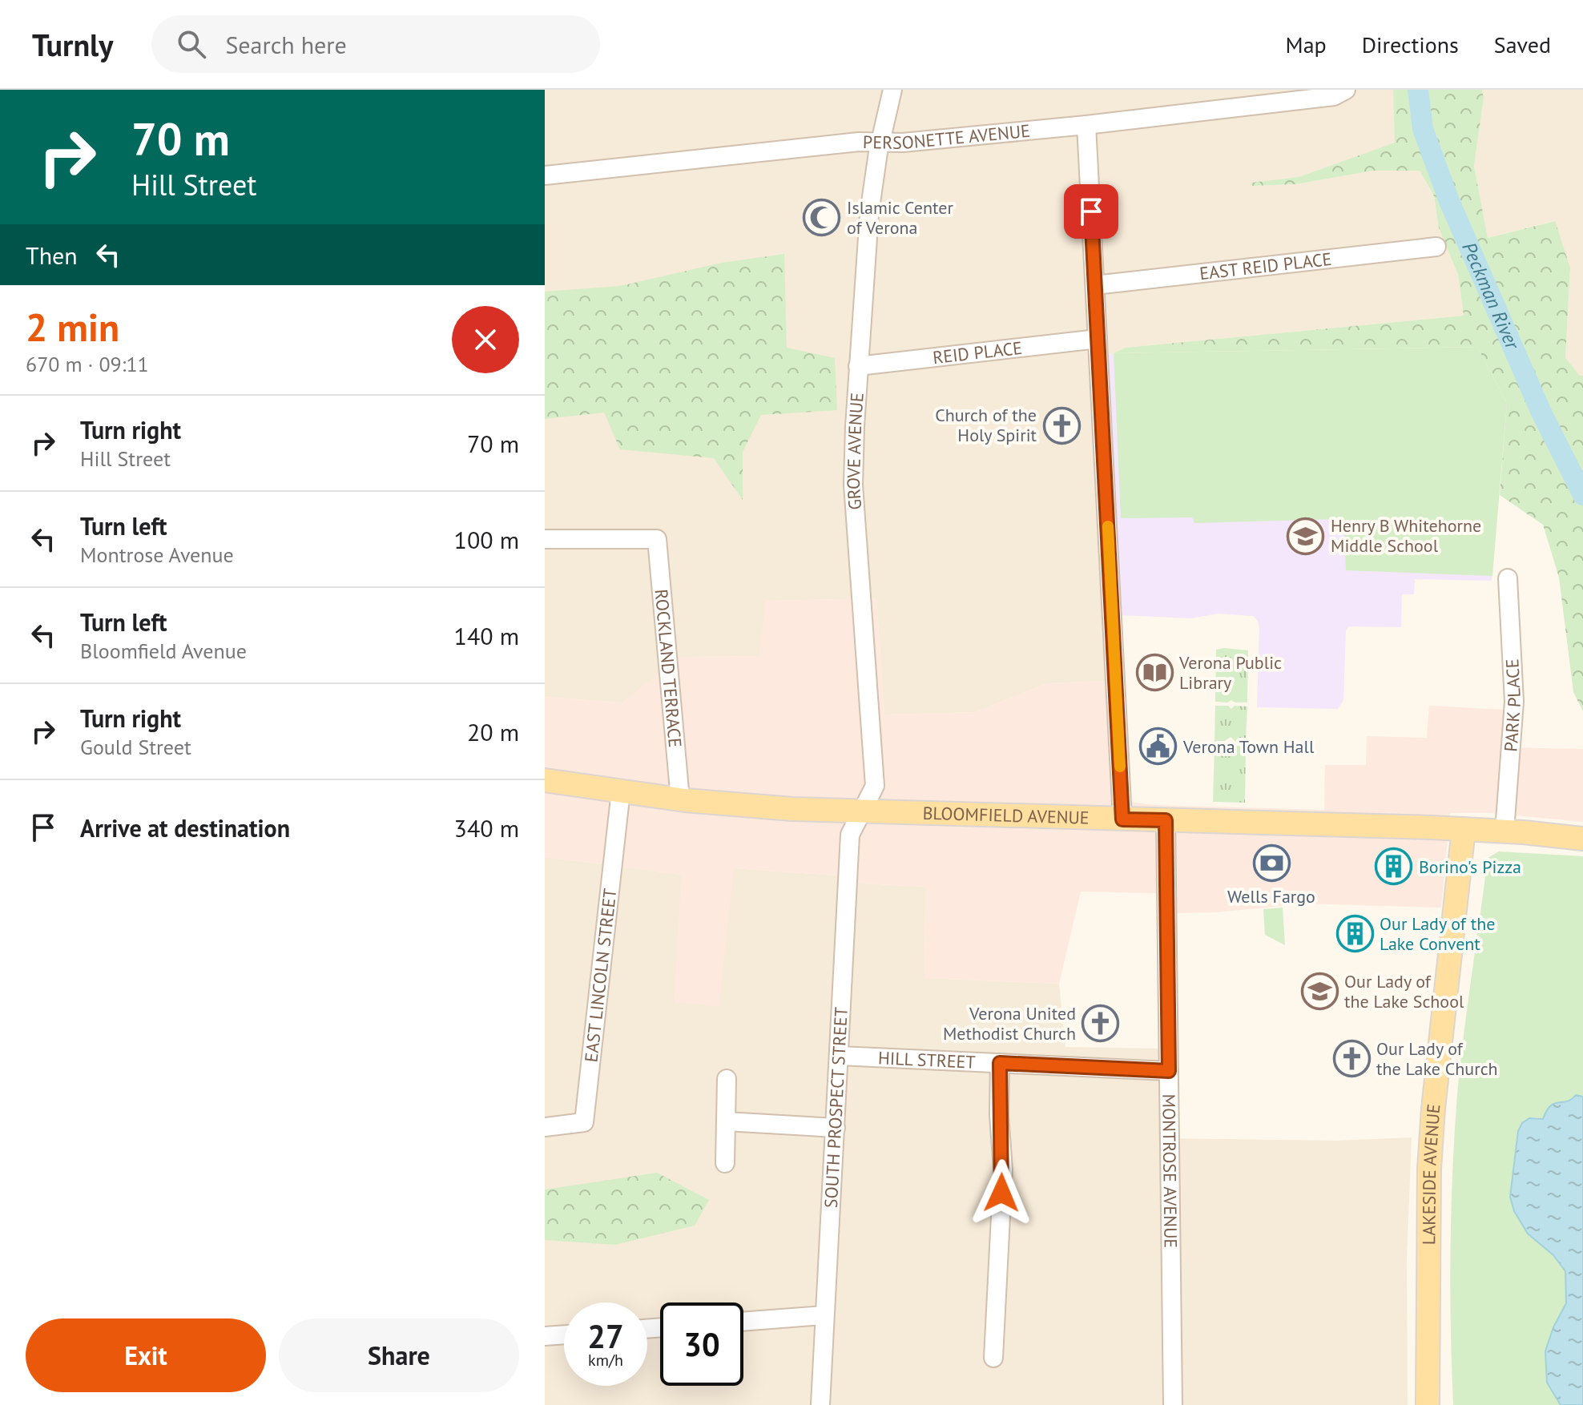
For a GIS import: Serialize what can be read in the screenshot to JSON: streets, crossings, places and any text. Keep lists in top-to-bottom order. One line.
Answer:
{"streets":{"main road":["BLOOMFIELD AVENUE","LAKESIDE AVENUE"],"street":["PERSONETTE AVENUE","EAST REID PLACE","REID PLACE","GROVE AVENUE","ROCKLAND TERRACE","PARK PLACE","EAST LINCOLN STREET","HILL STREET","SOUTH PROSPECT STREET","MONTROSE AVENUE"]},"crossings":[["PERSONETTE AVENUE","GROVE AVENUE"],["REID PLACE","GROVE AVENUE"],["GROVE AVENUE","BLOOMFIELD AVENUE"],["GROVE AVENUE","SOUTH PROSPECT STREET"],["ROCKLAND TERRACE","BLOOMFIELD AVENUE"],["PARK PLACE","BLOOMFIELD AVENUE"],["BLOOMFIELD AVENUE","EAST LINCOLN STREET"],["BLOOMFIELD AVENUE","SOUTH PROSPECT STREET"],["BLOOMFIELD AVENUE","MONTROSE AVENUE"],["BLOOMFIELD AVENUE","LAKESIDE AVENUE"],["HILL STREET","SOUTH PROSPECT STREET"],["HILL STREET","MONTROSE AVENUE"]],"water":["Peckman River"],"places":{"mosque":["Islamic Center of Verona"],"church":["Church of the Holy Spirit","Verona United Methodist Church","Our Lady of the Lake Church"],"school or university":["Henry B Whitehorne Middle School","Our Lady of the Lake School"],"library":["Verona Public Library"],"public building":["Verona Town Hall"],"bank":["Wells Fargo"],"building":["Borino's Pizza","Our Lady of the Lake Convent"]},"page":{"header":"Turnly","search":"Search here","nav":["Map","Directions","Saved"],"turn":["70 m","Hill Street"],"then":"Then","heading":["2 min","670 m · 09:11"],"list":[{"name":"Turn right","note":"Hill Street","value":"70 m"},{"name":"Turn left","note":"Montrose Avenue","value":"100 m"},{"name":"Turn left","note":"Bloomfield Avenue","value":"140 m"},{"name":"Turn right","note":"Gould Street","value":"20 m"},{"name":"Arrive at destination","value":"340 m"}],"speed":"27 km/h","limit":"30","buttons":["Exit","Share"]}}
